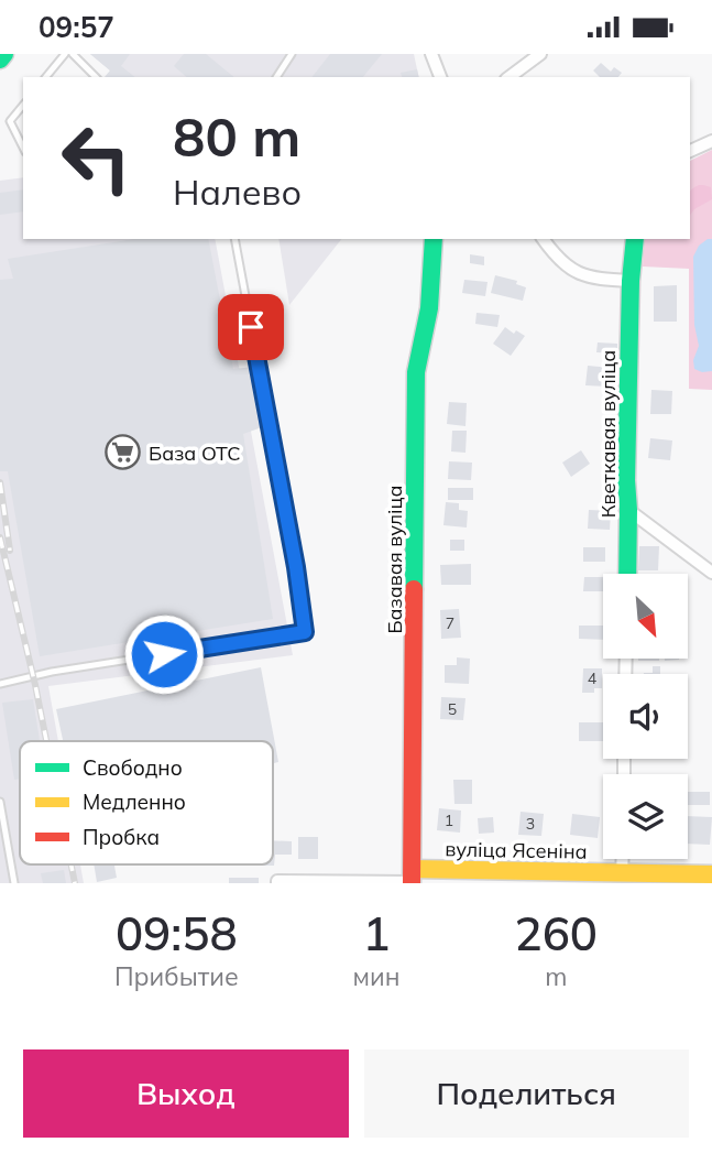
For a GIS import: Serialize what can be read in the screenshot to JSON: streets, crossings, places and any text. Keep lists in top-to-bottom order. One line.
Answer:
{"streets":{"street":["Кветкавая вуліца","Базавая вуліца","вуліца Ясеніна"]},"crossings":[["Базавая вуліца","вуліца Ясеніна"]],"places":{"supermarket":["База ОТС"]},"house_numbers":["7","4","5","1","3"],"legend":["Свободно","Медленно","Пробка"],"north":"bottom right","page":{"status":"09:57","turn":["80 m","Налево"],"eta":["09:58","Прибытие","1","мин","260","m"],"buttons":["Выход","Поделиться"]}}
